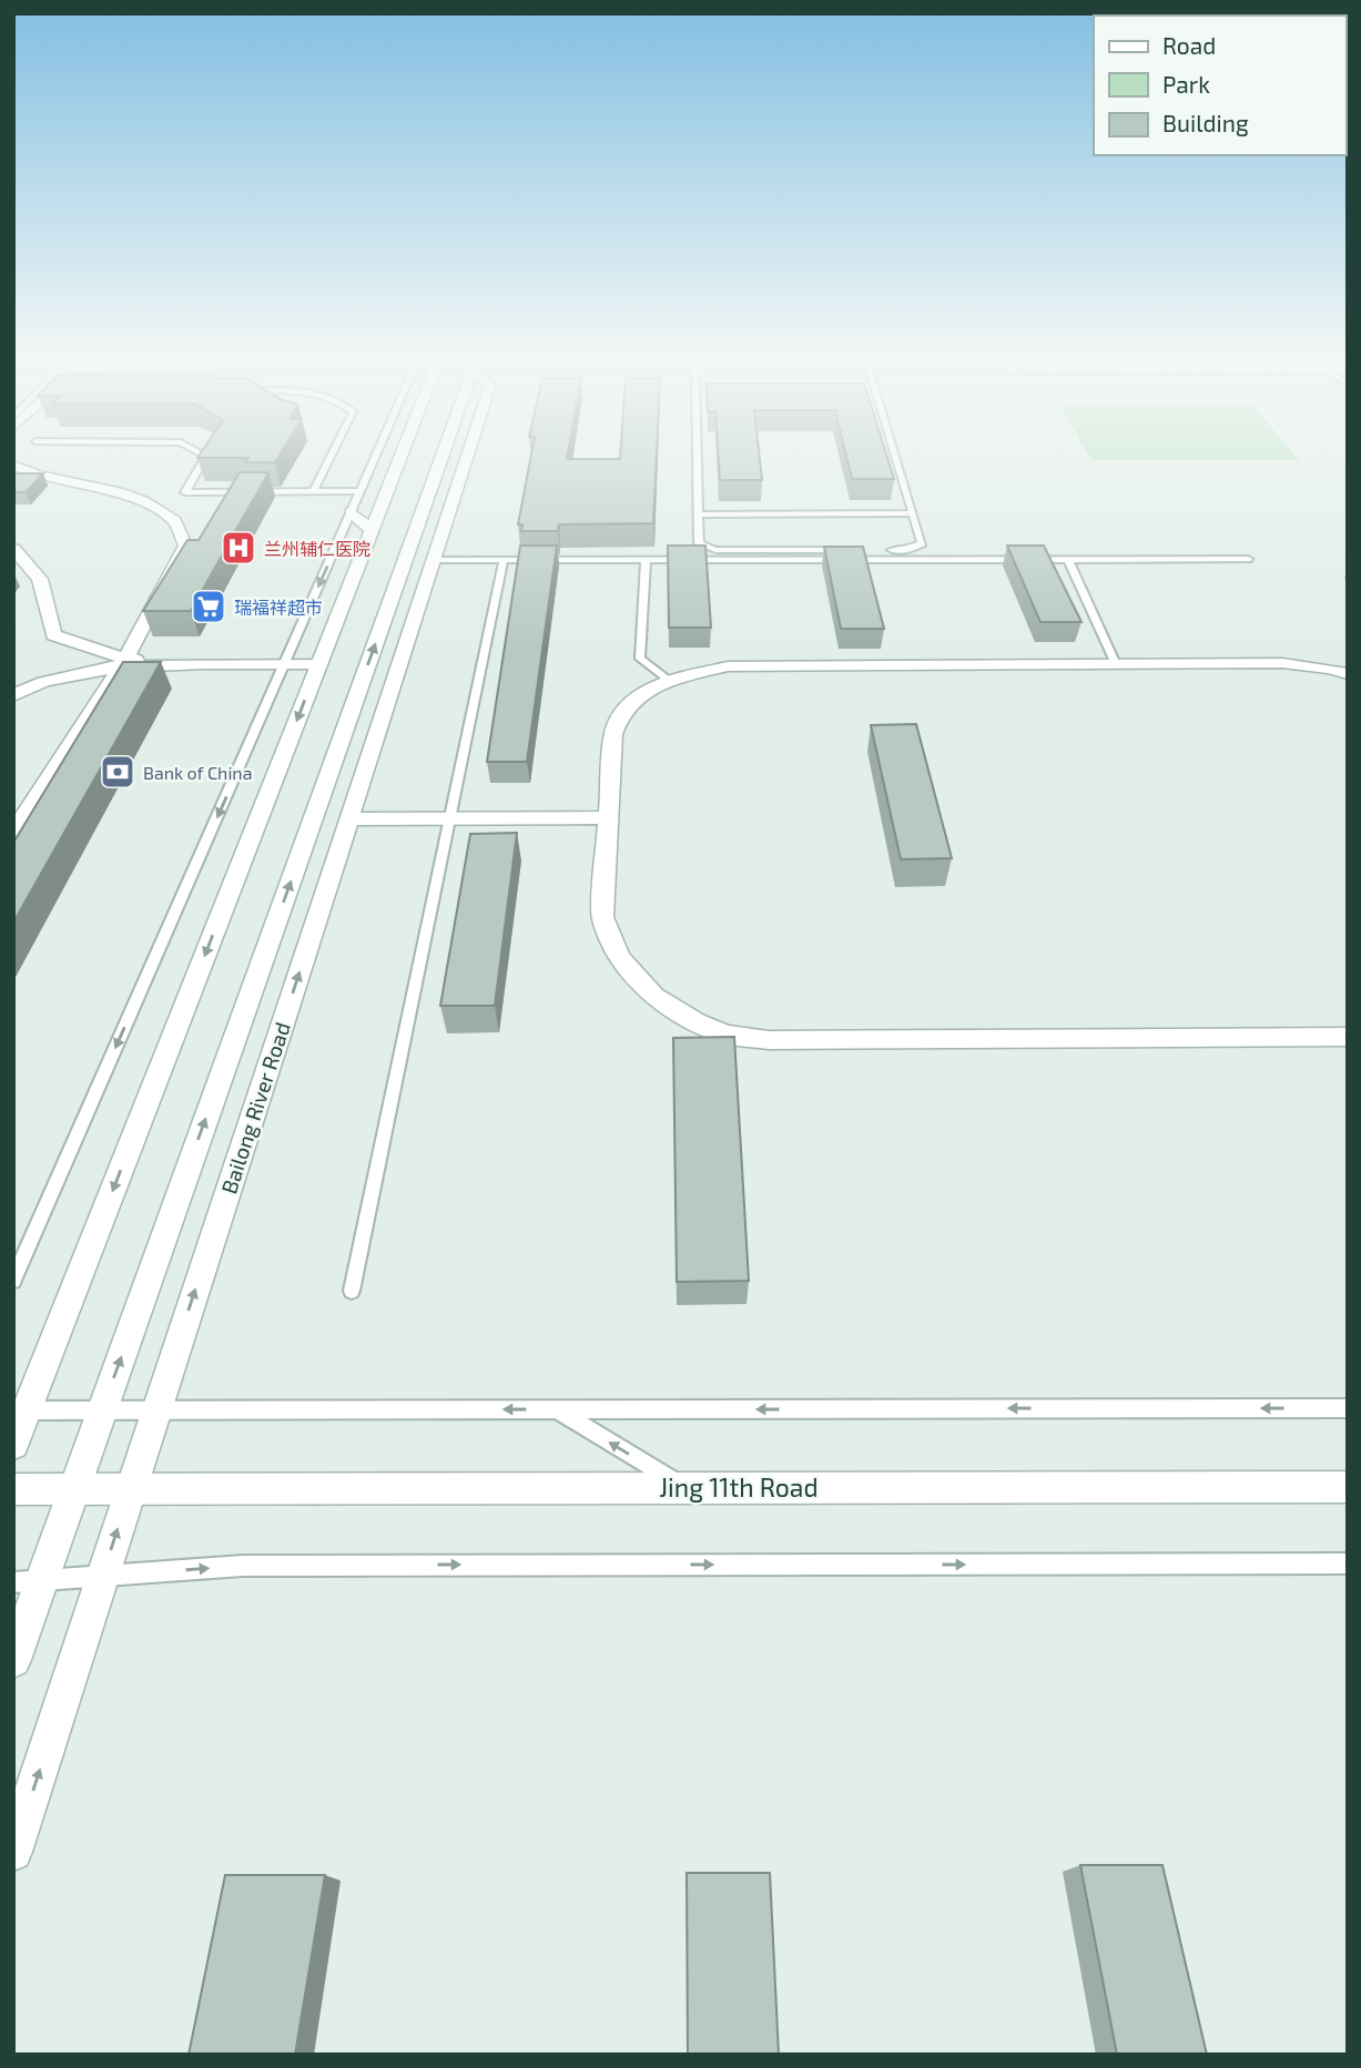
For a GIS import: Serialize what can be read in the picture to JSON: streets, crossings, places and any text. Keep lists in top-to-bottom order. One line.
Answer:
{"streets":{"street":["Bailong River Road","Jing 11th Road"]},"crossings":[["Bailong River Road","Jing 11th Road"]],"places":{"hospital":["兰州辅仁医院"],"supermarket":["瑞福祥超市"],"bank":["Bank of China"]},"legend":["Road","Park","Building"]}
